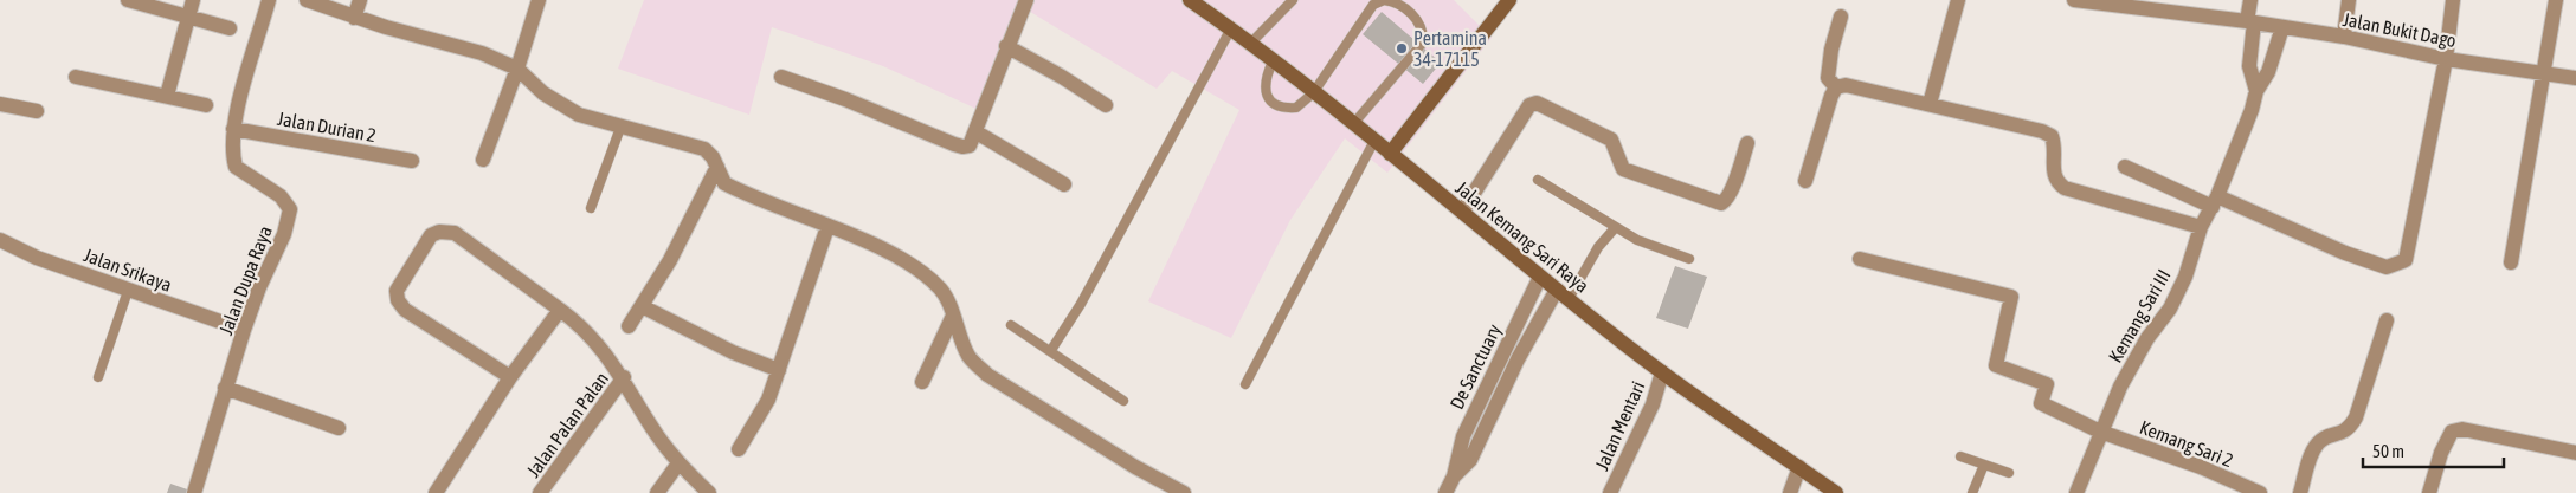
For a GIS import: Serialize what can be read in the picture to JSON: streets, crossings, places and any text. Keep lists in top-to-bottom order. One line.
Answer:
{"streets":{"main road":["Jalan Kemang Sari Raya"],"street":["Jalan Bukit Dago","Jalan Durian 2","Jalan Srikaya","Jalan Dupa Raya","Kemang Sari III","De Sanctuary","Jalan Palan Palan","Jalan Mentari","Kemang Sari 2"]},"crossings":[["Jalan Bukit Dago","Kemang Sari III"],["Jalan Durian 2","Jalan Dupa Raya"],["Jalan Kemang Sari Raya","De Sanctuary"],["Jalan Kemang Sari Raya","Jalan Mentari"],["Jalan Srikaya","Jalan Dupa Raya"],["Kemang Sari III","Kemang Sari 2"]],"places":["Pertamina 34-17115"],"scale_bar":"50 m"}
